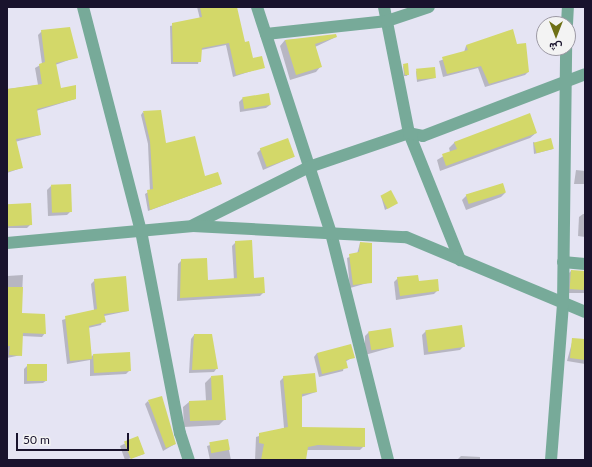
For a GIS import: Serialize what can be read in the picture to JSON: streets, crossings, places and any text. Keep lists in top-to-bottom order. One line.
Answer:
{"scale_bar":"50 m","north":"bottom"}
